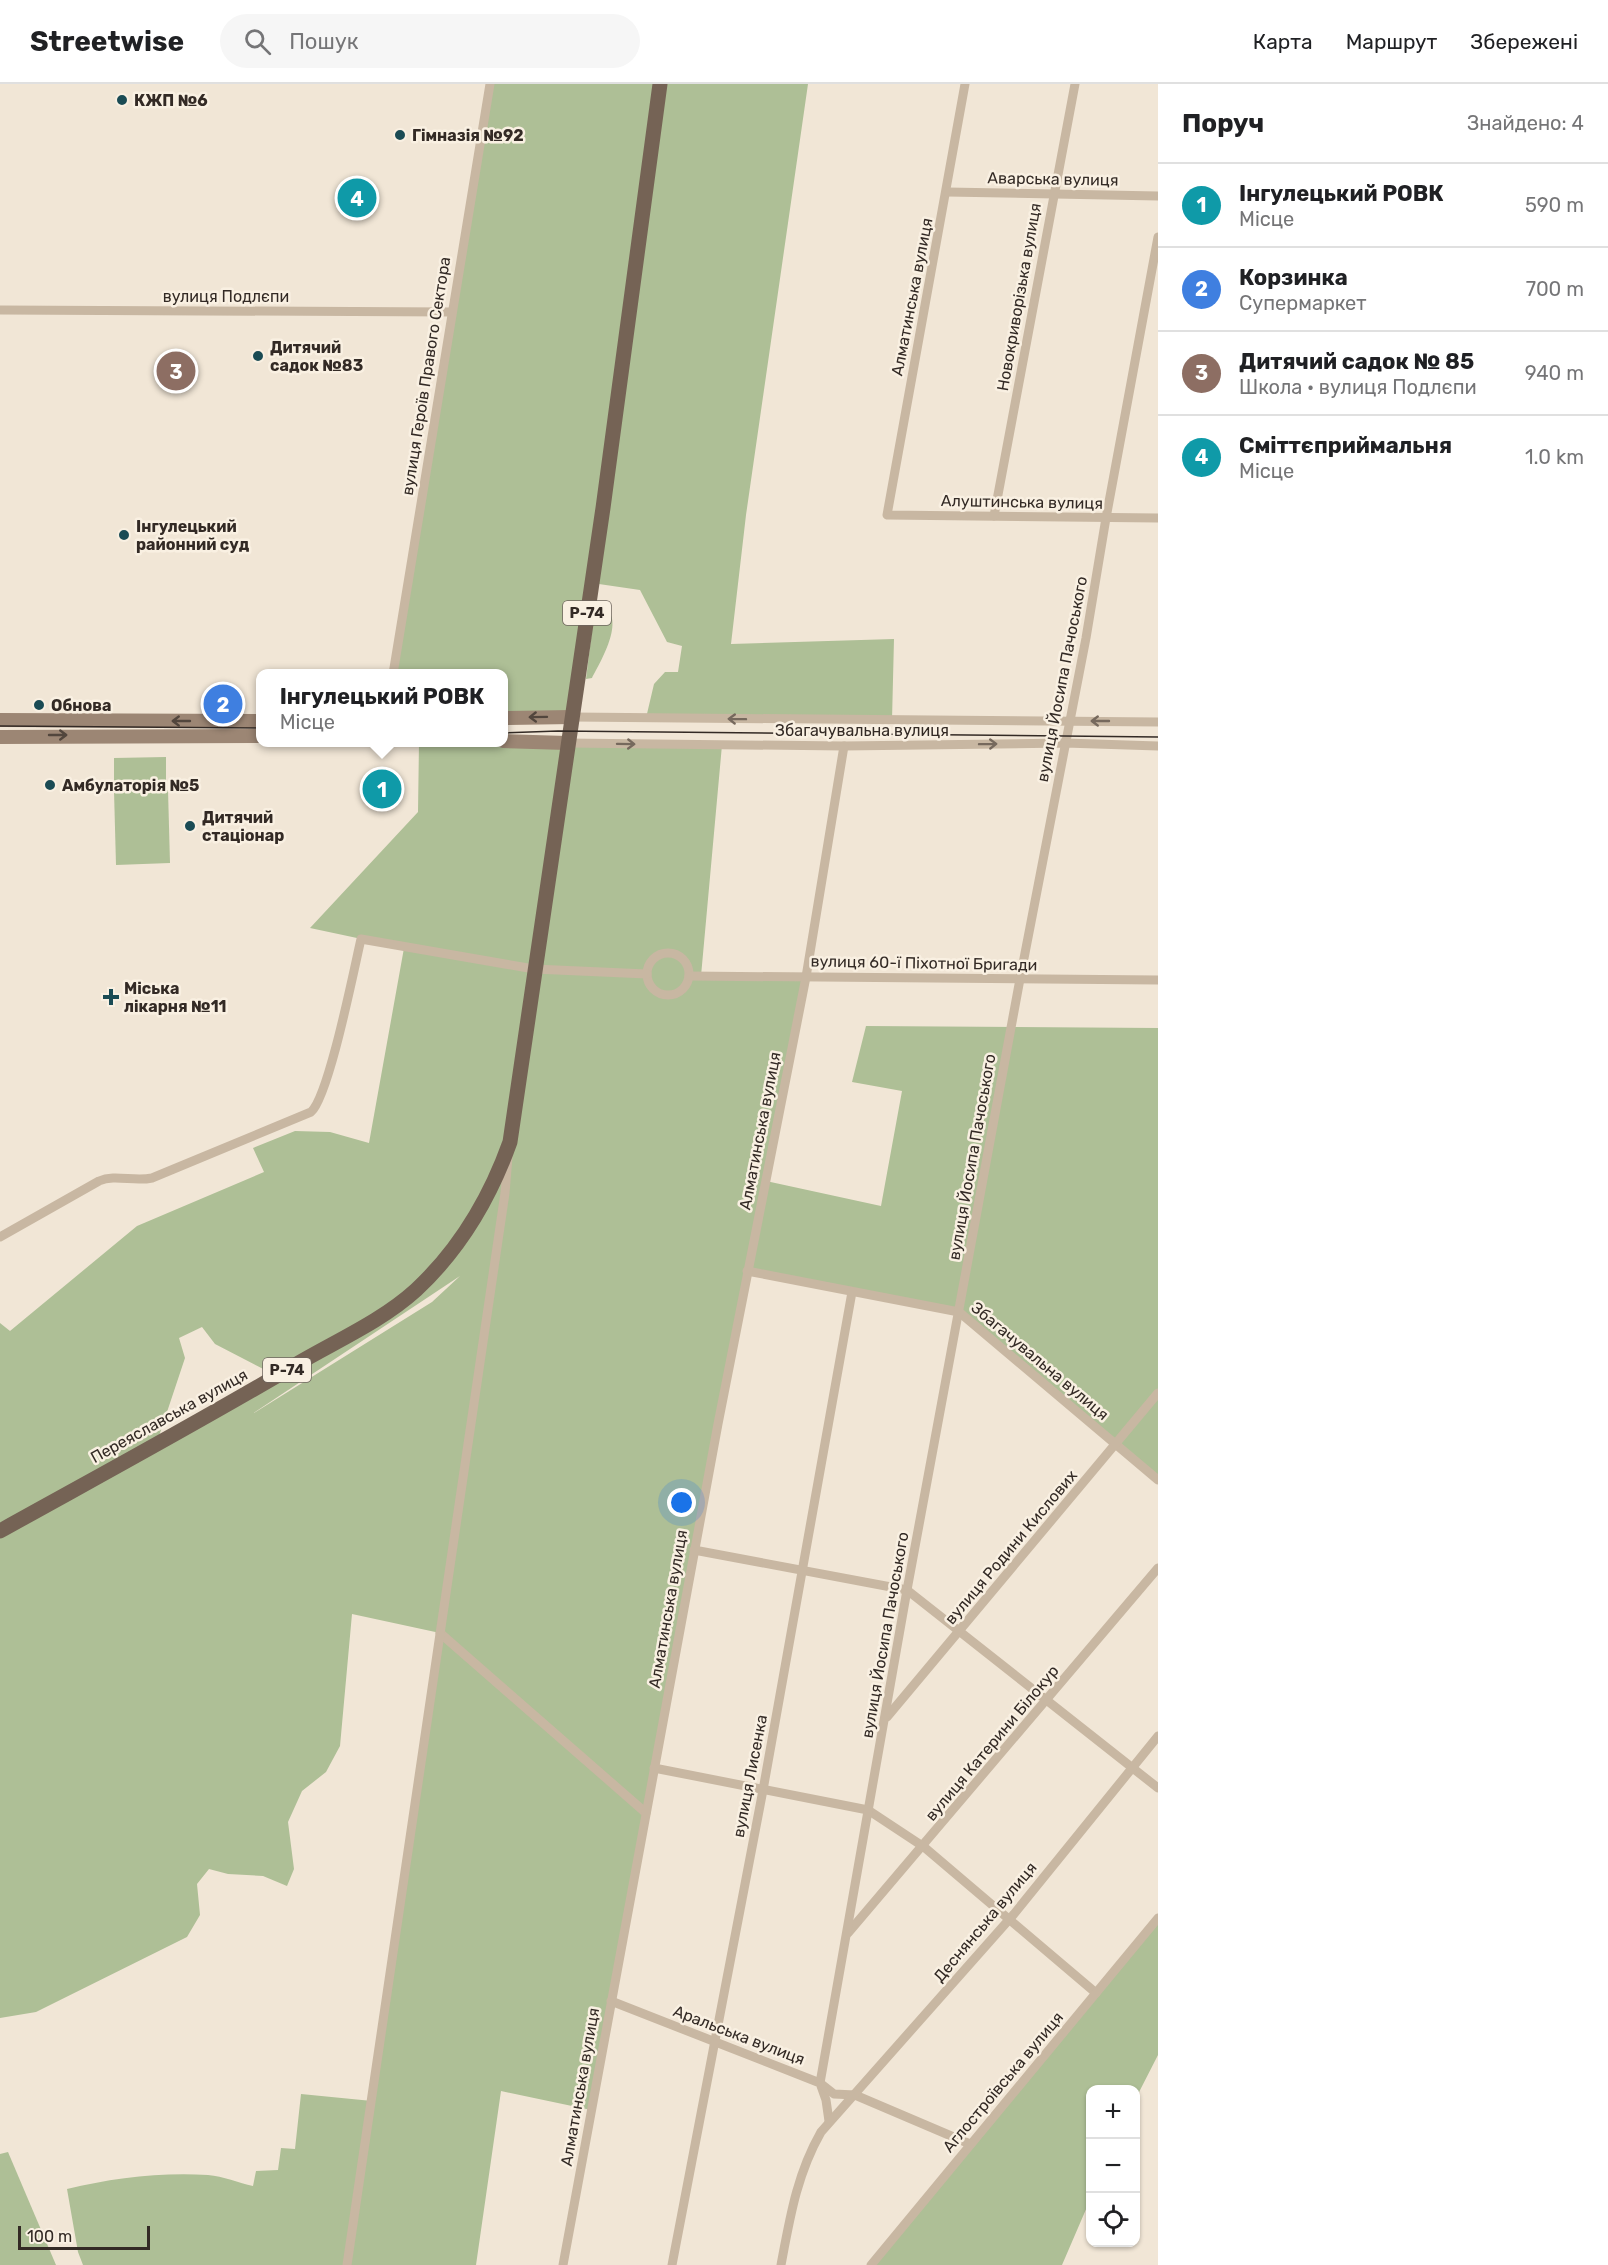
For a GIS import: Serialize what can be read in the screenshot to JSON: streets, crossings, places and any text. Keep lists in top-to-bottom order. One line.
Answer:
{"streets":{"main road":["Р-74","Переяславська вулиця"],"street":["Аварська вулиця","вулиця Подлєпи","Алматинська вулиця","Новокриворізька вулиця","вулиця Героїв Правого Сектора","Алуштинська вулиця","вулиця Йосипа Пачоського","Збагачувальна вулиця","вулиця 60-ї Піхотної Бригади","вулиця Родини Кислових","вулиця Катерини Білокур","вулиця Лисенка","Деснянська вулиця","Аральська вулиця","Аглостроївська вулиця"]},"crossings":[["Аварська вулиця","Алматинська вулиця"],["Аварська вулиця","Новокриворізька вулиця"],["вулиця Подлєпи","вулиця Героїв Правого Сектора"],["Алматинська вулиця","Алуштинська вулиця"],["Алматинська вулиця","Збагачувальна вулиця"],["Алматинська вулиця","вулиця 60-ї Піхотної Бригади"],["Алматинська вулиця","Аральська вулиця"],["Новокриворізька вулиця","Алуштинська вулиця"],["Алуштинська вулиця","вулиця Йосипа Пачоського"],["Р-74","Збагачувальна вулиця"],["Р-74","Переяславська вулиця"],["вулиця Йосипа Пачоського","Збагачувальна вулиця"],["вулиця Йосипа Пачоського","вулиця 60-ї Піхотної Бригади"],["вулиця Йосипа Пачоського","вулиця Родини Кислових"],["вулиця Йосипа Пачоського","вулиця Катерини Білокур"],["вулиця Йосипа Пачоського","Аральська вулиця"],["Збагачувальна вулиця","вулиця Родини Кислових"],["Збагачувальна вулиця","вулиця Лисенка"],["вулиця Лисенка","Аральська вулиця"],["Деснянська вулиця","Аральська вулиця"]],"places":{"other":["КЖП №6","Гімназія №92","Дитячий садок №83","Інгулецький районний суд","Обнова","Амбулаторія №5","Дитячий стаціонар"],"health":["Міська лікарня №11"]},"scale_bar":"100 m","page":{"header":"Streetwise","search":"Пошук","nav":["Карта","Маршрут","Збережені"],"heading":["Поруч","Знайдено: 4"],"list":[{"mark":"1","name":"Інгулецький РОВК","note":"Місце","value":"590 m"},{"mark":"2","name":"Корзинка","note":"Супермаркет","value":"700 m"},{"mark":"3","name":"Дитячий садок № 85","note":"Школа · вулиця Подлєпи","value":"940 m"},{"mark":"4","name":"Сміттєприймальня","note":"Місце","value":"1.0 km"}],"pins":["4","3","2","1"],"popup":["Інгулецький РОВК","Місце"],"map_buttons":["+","−"],"scale":"100 m"}}
